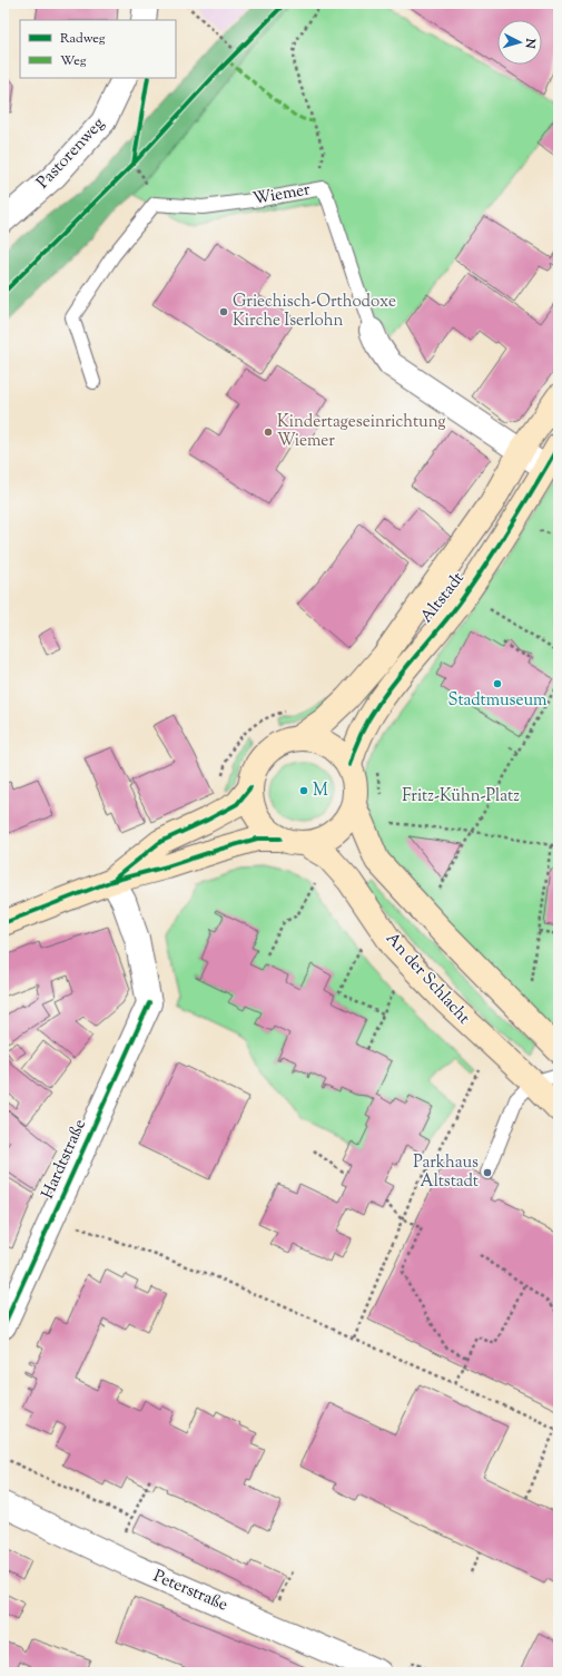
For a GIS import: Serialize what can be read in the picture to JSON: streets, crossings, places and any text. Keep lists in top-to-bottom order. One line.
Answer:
{"streets":{"main road":["Altstadt","An der Schlacht"],"street":["Pastorenweg","Wiemer","Hardtstraße","Peterstraße"]},"crossings":[["Wiemer","Altstadt"],["Altstadt","An der Schlacht"]],"parks":["Fritz-Kühn-Platz"],"places":["Griechisch-Orthodoxe Kirche Iserlohn","Kindertageseinrichtung Wiemer","Stadtmuseum","M","Parkhaus Altstadt"],"legend":["Radweg","Weg"],"north":"right"}
